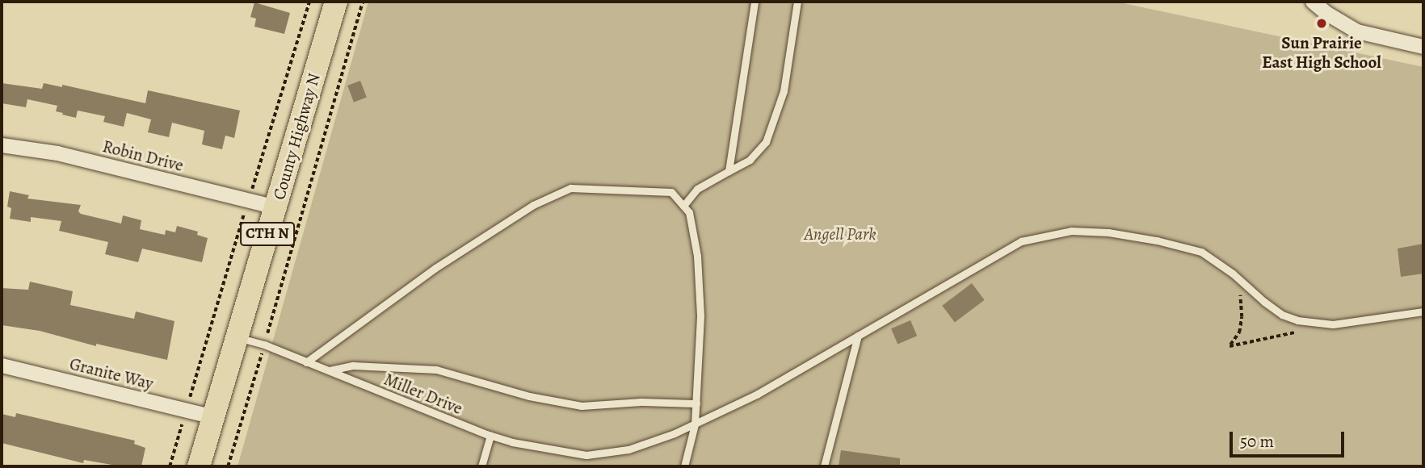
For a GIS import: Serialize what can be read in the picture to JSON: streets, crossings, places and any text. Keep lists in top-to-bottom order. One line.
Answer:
{"streets":{"main road":["County Highway N","CTH N"],"street":["Robin Drive","Granite Way"],"lane":["Miller Drive"]},"crossings":[["County Highway N","Robin Drive"],["County Highway N","Granite Way"],["County Highway N","Miller Drive"]],"parks":["Angell Park"],"places":["Sun Prairie East High School"],"scale_bar":"50 m"}
